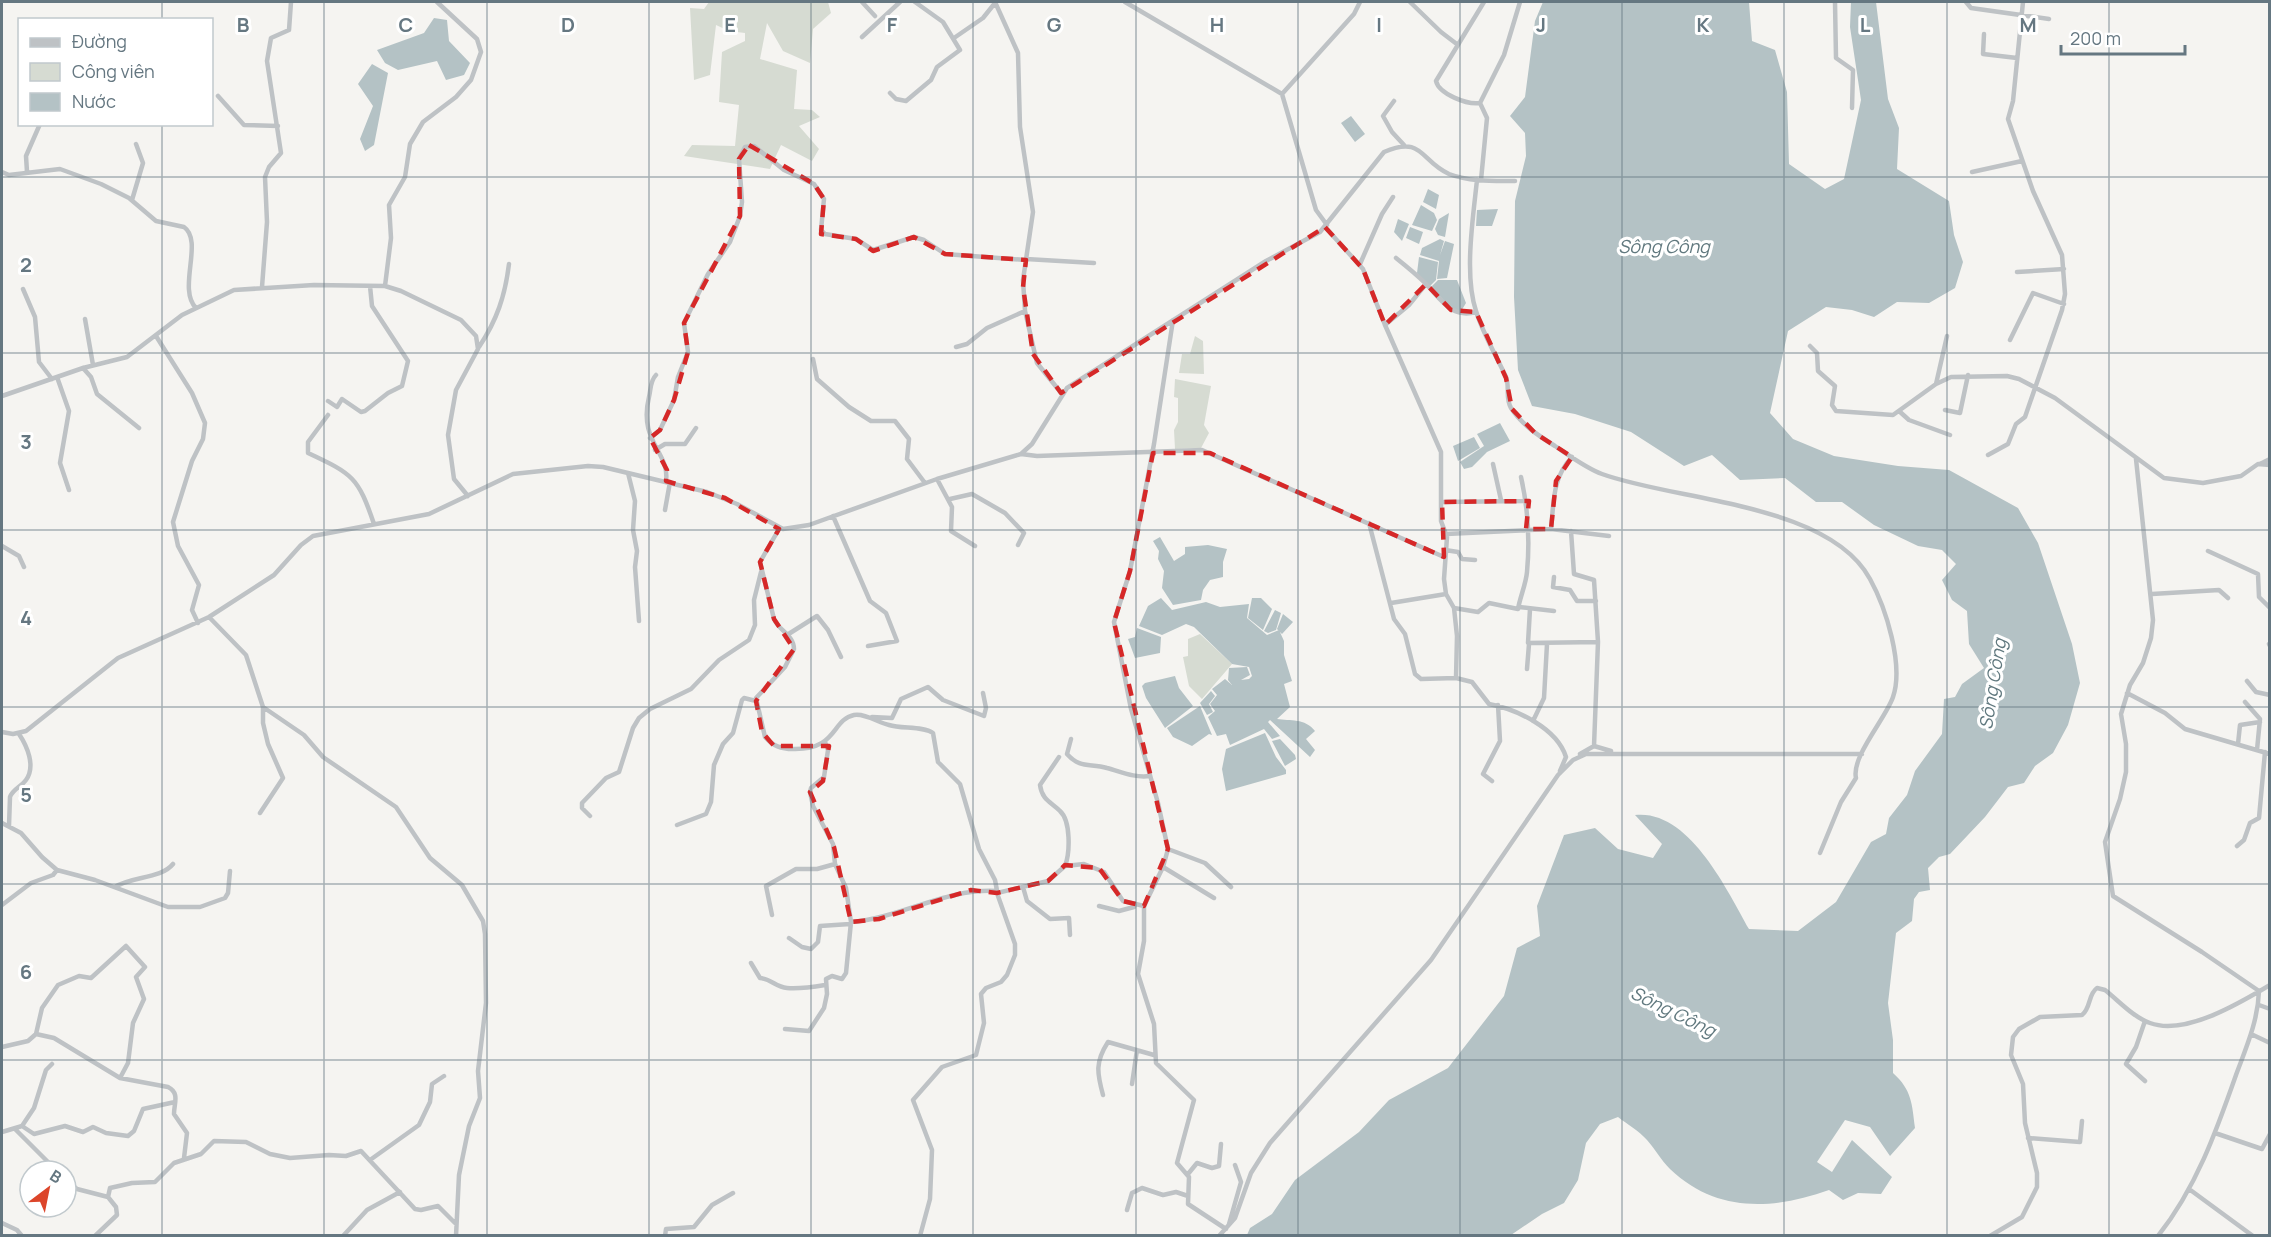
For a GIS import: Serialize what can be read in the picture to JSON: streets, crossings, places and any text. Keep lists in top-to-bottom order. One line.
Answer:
{"water":["Sông Công"],"legend":["Đường","Công viên","Nước"],"scale_bar":"200 m","north":"top right","grid":{"columns":["B","C","D","E","F","G","H","I","J","K","L","M"],"rows":["2","3","4","5","6"]}}
